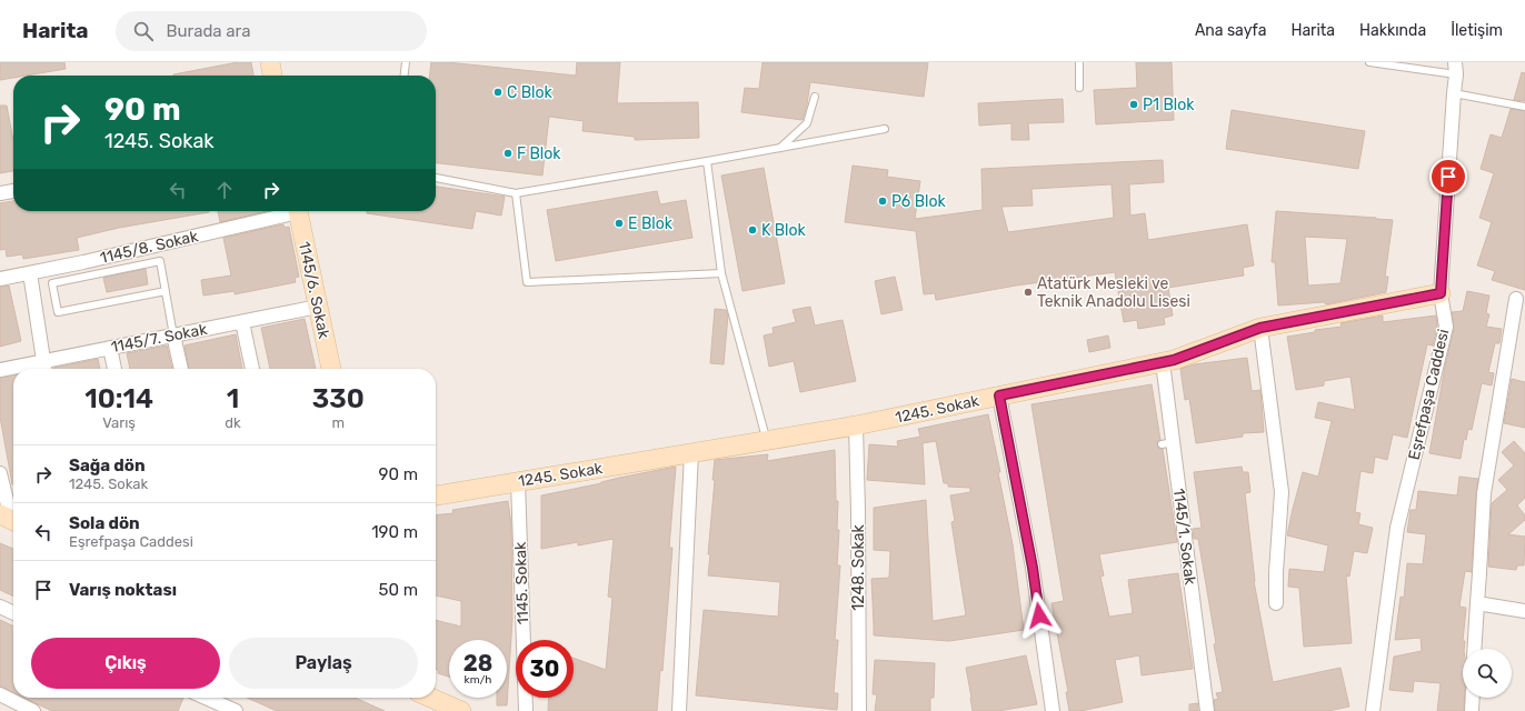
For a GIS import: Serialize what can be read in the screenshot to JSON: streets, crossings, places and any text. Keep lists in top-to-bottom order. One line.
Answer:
{"streets":{"street":["1145/8. Sokak","1145/6. Sokak","1145/7. Sokak","Eşrefpaşa Caddesi","1245. Sokak","1145/1. Sokak","1248. Sokak","1145. Sokak"]},"crossings":[["1145/6. Sokak","1145/7. Sokak"],["Eşrefpaşa Caddesi","1245. Sokak"],["1245. Sokak","1145/1. Sokak"],["1245. Sokak","1248. Sokak"],["1245. Sokak","1145. Sokak"]],"places":["C Blok","P1 Blok","F Blok","P6 Blok","E Blok","K Blok","Atatürk Mesleki ve Teknik Anadolu Lisesi"],"page":{"header":"Harita","search":"Burada ara","nav":["Ana sayfa","Harita","Hakkında","İletişim"],"turn":["90 m","1245. Sokak"],"eta":["10:14","Varış","1","dk","330","m"],"list":[{"name":"Sağa dön","note":"1245. Sokak","value":"90 m"},{"name":"Sola dön","note":"Eşrefpaşa Caddesi","value":"190 m"},{"name":"Varış noktası","value":"50 m"}],"buttons":["Çıkış","Paylaş"],"speed":"28 km/h","limit":"30"}}
